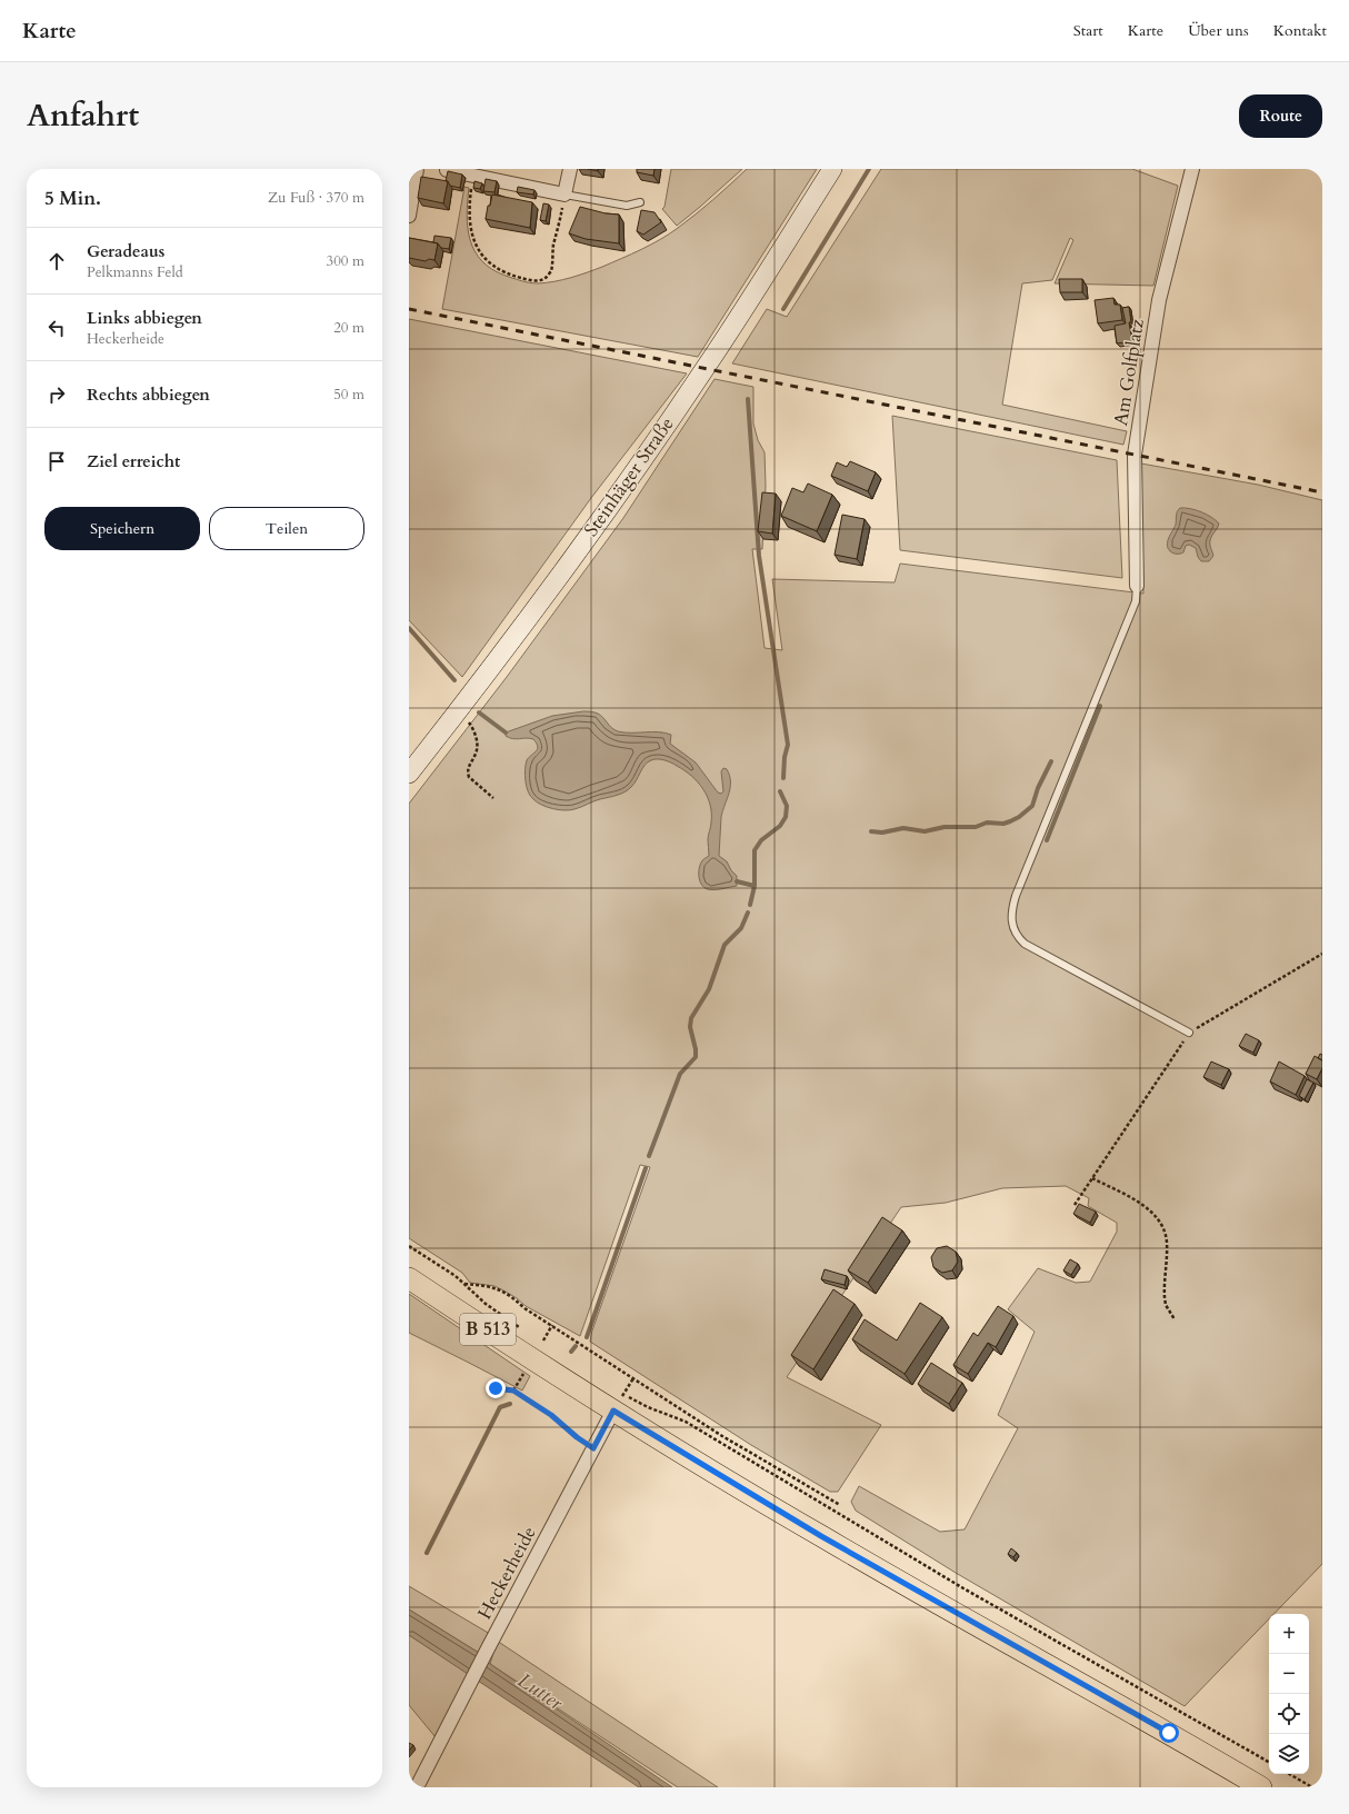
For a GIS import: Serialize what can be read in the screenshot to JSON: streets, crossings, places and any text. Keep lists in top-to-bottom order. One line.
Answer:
{"streets":{"main road":["Steinhäger Straße","B 513"],"street":["Am Golfplatz","Heckerheide"]},"crossings":[["B 513","Heckerheide"]],"water":["Lutter"],"page":{"header":"Karte","nav":["Start","Karte","Über uns","Kontakt"],"title":"Anfahrt","buttons":["Route",["Speichern","Teilen"]],"heading":["5 Min.","Zu Fuß · 370 m"],"list":[["Geradeaus","Pelkmanns Feld","300 m"],["Links abbiegen","Heckerheide","20 m"],["Rechts abbiegen","50 m"],"Ziel erreicht"],"map_buttons":["+","−"]}}
